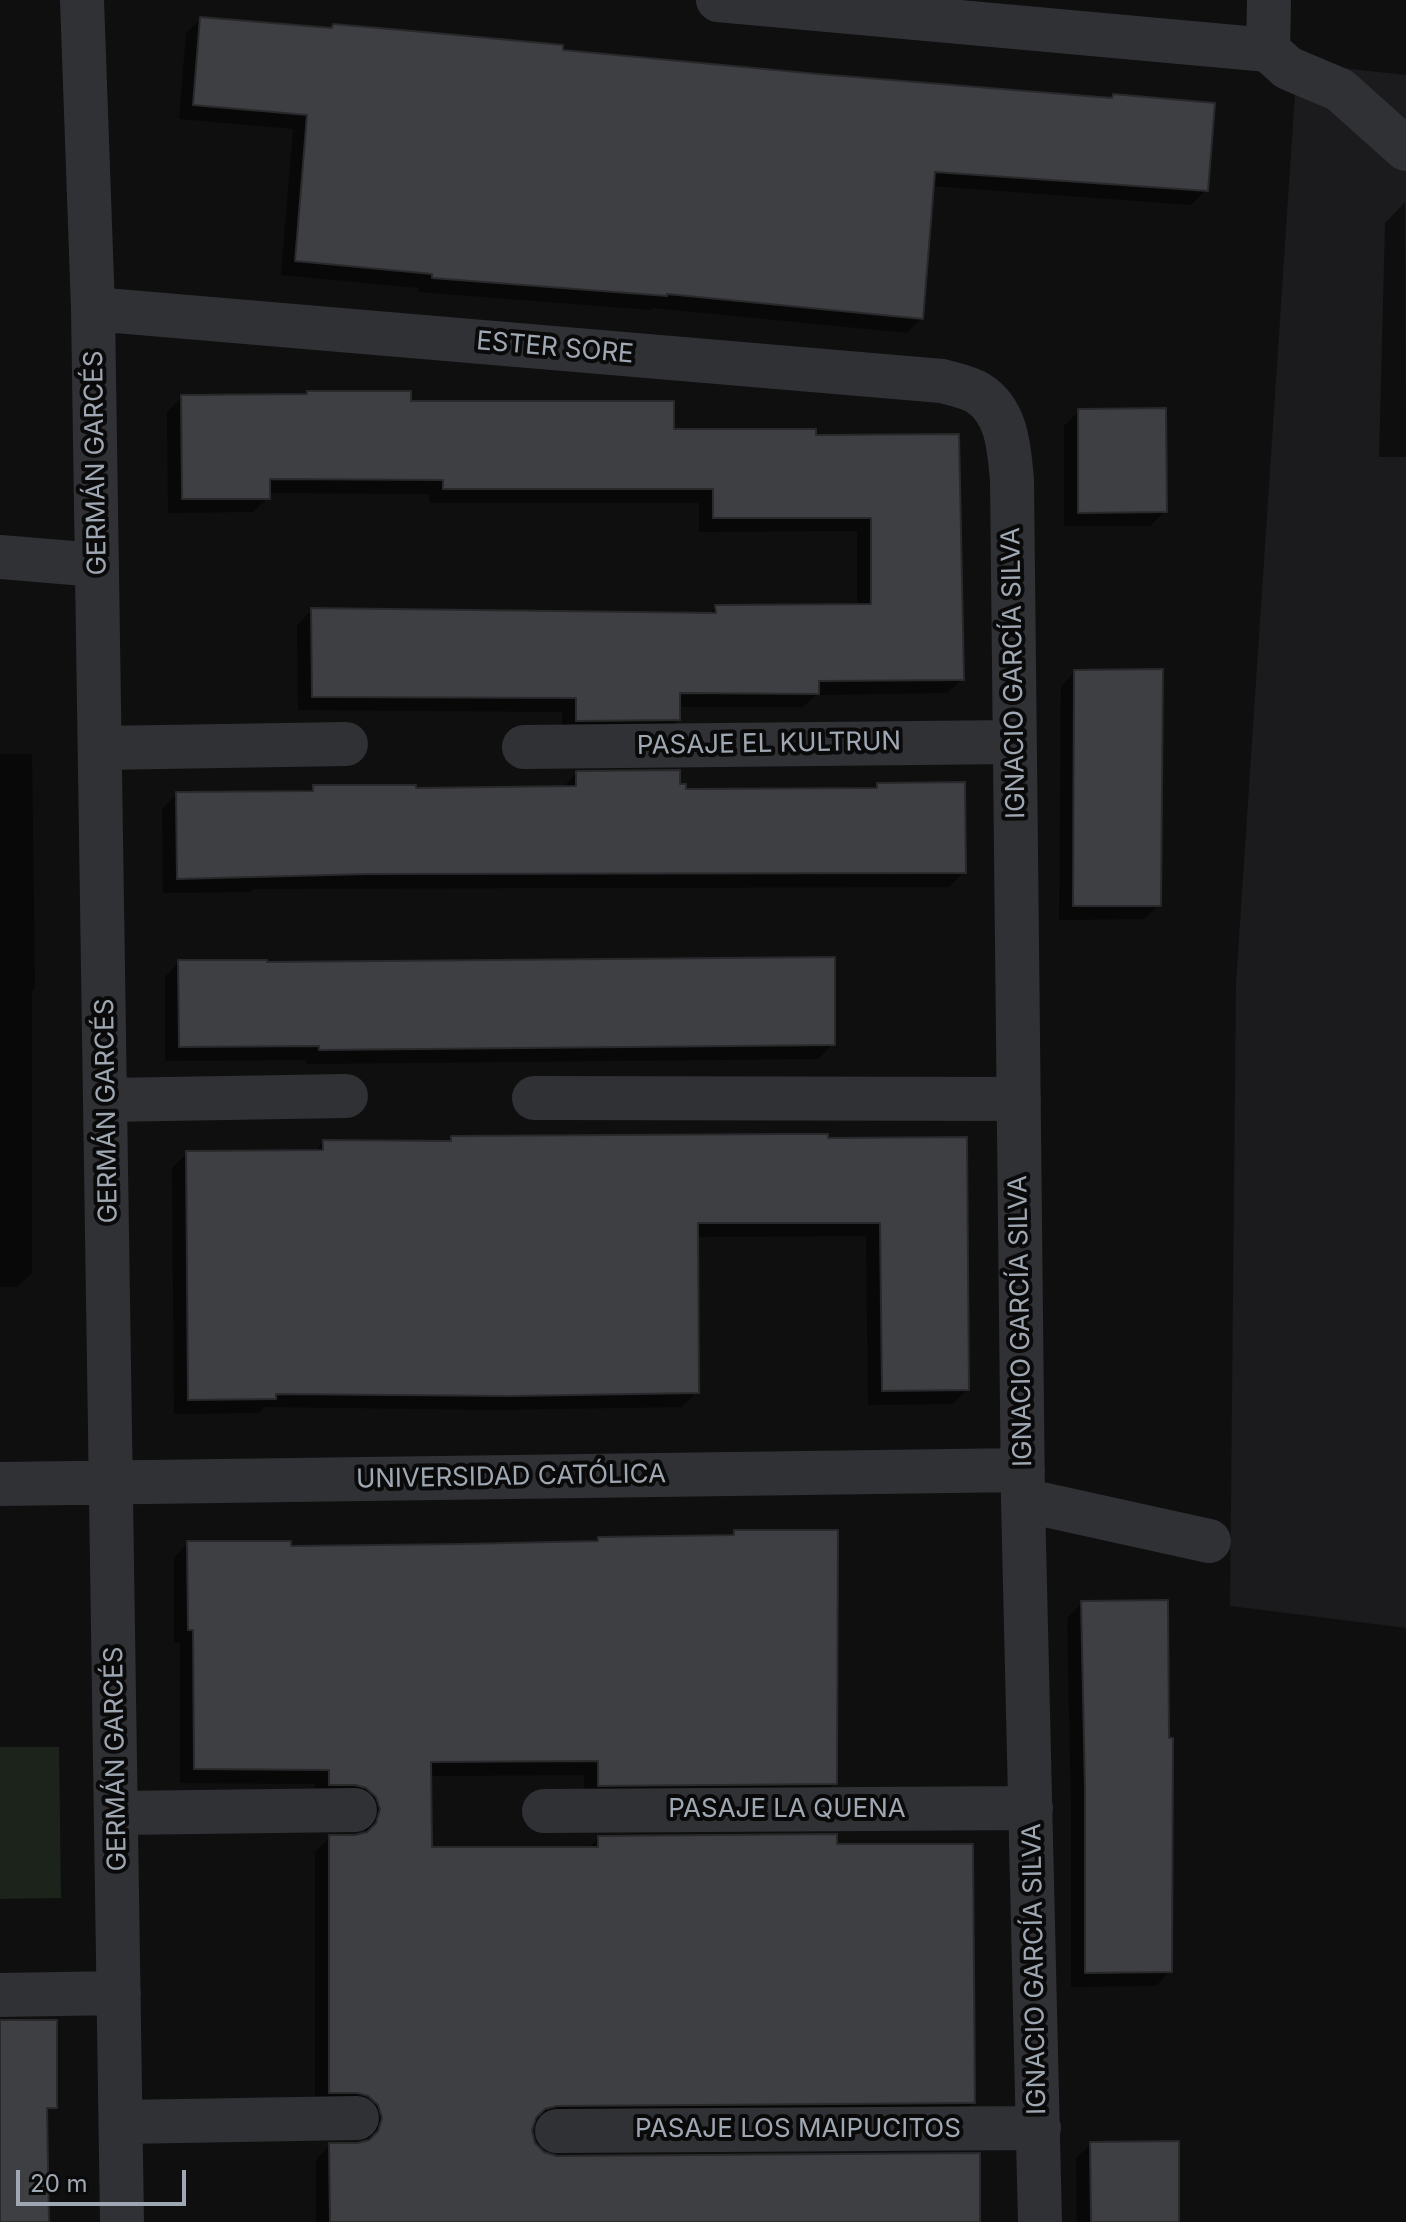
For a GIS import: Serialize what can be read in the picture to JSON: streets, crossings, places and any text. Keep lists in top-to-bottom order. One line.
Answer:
{"streets":{"street":["ESTER SORE","GERMÁN GARCÉS","IGNACIO GARCÍA SILVA","PASAJE EL KULTRUN","UNIVERSIDAD CATÓLICA","PASAJE LA QUENA","PASAJE LOS MAIPUCITOS"]},"crossings":[["ESTER SORE","GERMÁN GARCÉS"],["ESTER SORE","IGNACIO GARCÍA SILVA"],["GERMÁN GARCÉS","UNIVERSIDAD CATÓLICA"],["IGNACIO GARCÍA SILVA","PASAJE EL KULTRUN"],["IGNACIO GARCÍA SILVA","UNIVERSIDAD CATÓLICA"],["IGNACIO GARCÍA SILVA","PASAJE LA QUENA"],["IGNACIO GARCÍA SILVA","PASAJE LOS MAIPUCITOS"]],"scale_bar":"20 m"}
